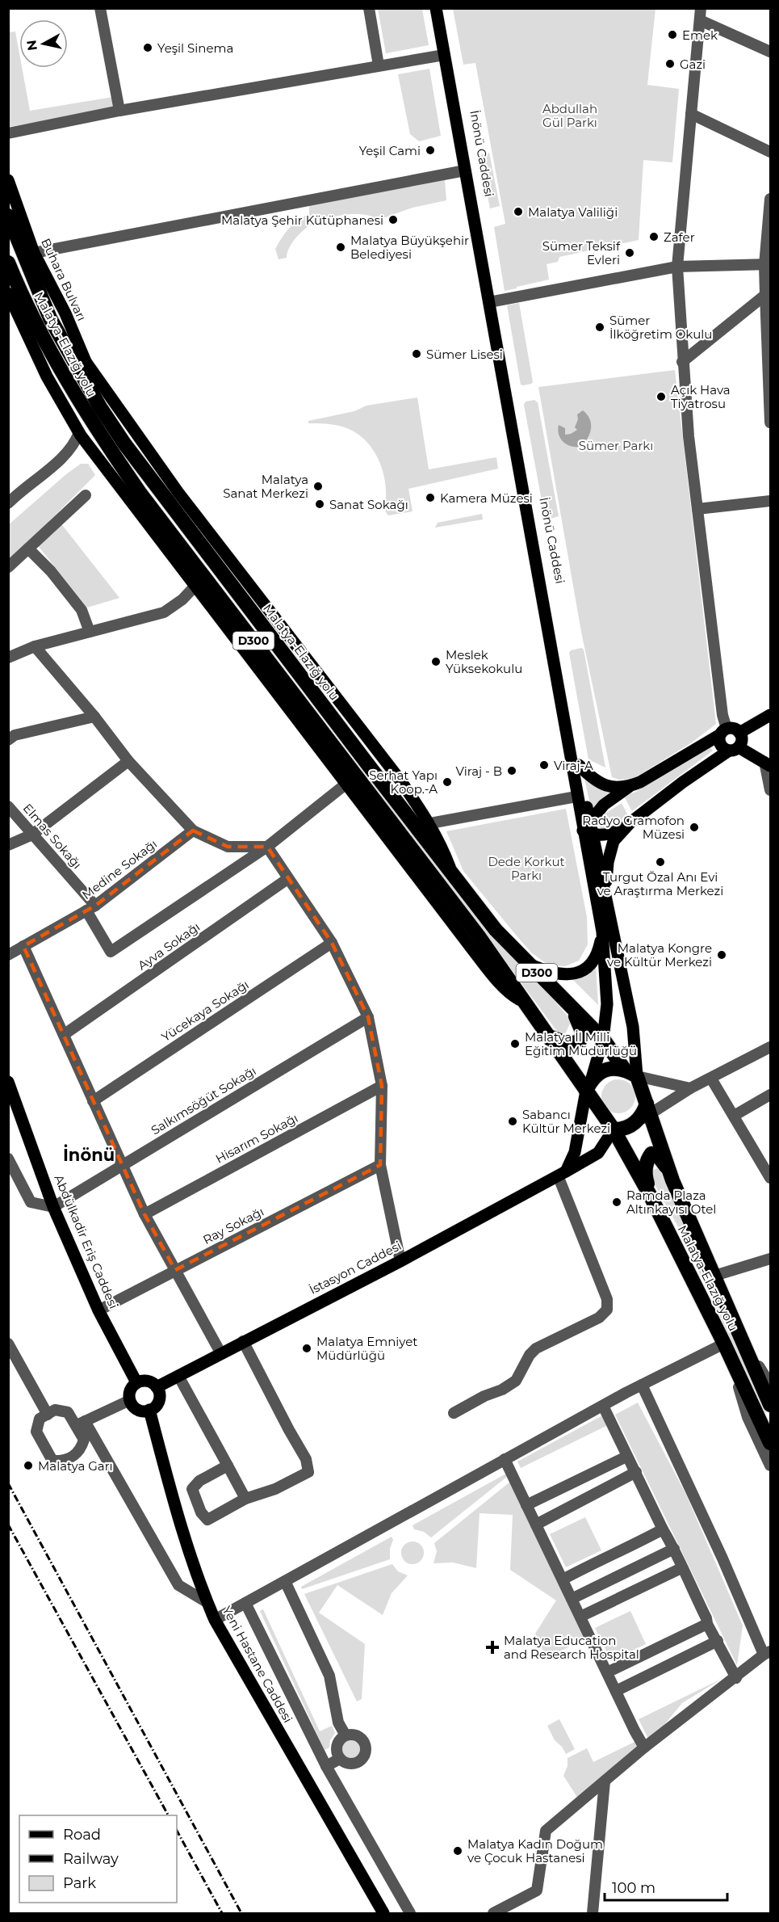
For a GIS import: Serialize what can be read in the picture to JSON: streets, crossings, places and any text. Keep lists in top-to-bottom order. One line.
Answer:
{"streets":{"highway":["Malatya-Elazığ yolu","D300"],"main road":["İnönü Caddesi","Buhara Bulvarı","Abdülkadir Eriş Caddesi","İstasyon Caddesi","Yeni Hastane Caddesi"],"street":["Elmas Sokağı","Medine Sokağı","Ayva Sokağı","Yücekaya Sokağı","Salkımsöğüt Sokağı","Hisarım Sokağı","Ray Sokağı"]},"crossings":[["İnönü Caddesi","Malatya-Elazığ yolu"],["Malatya-Elazığ yolu","İstasyon Caddesi"],["Elmas Sokağı","Medine Sokağı"],["Salkımsöğüt Sokağı","Abdülkadir Eriş Caddesi"],["Ray Sokağı","Abdülkadir Eriş Caddesi"],["Abdülkadir Eriş Caddesi","İstasyon Caddesi"],["Abdülkadir Eriş Caddesi","Yeni Hastane Caddesi"],["İstasyon Caddesi","Yeni Hastane Caddesi"]],"districts":["İnönü"],"parks":["Abdullah Gül Parkı","Sümer Parkı","Dede Korkut Parkı"],"places":{"other":["Emek","Yeşil Sinema","Gazi","Yeşil Cami","Malatya Valiliği","Malatya Şehir Kütüphanesi","Zafer","Malatya Büyükşehir Belediyesi","Sümer Teksif Evleri","Sümer İlköğretim Okulu","Sümer Lisesi","Açık Hava Tiyatrosu","Malatya Sanat Merkezi","Kamera Müzesi","Sanat Sokağı","Meslek Yüksekokulu","Viraj-A","Viraj - B","Serhat Yapı Koop.-A","Radyo Gramofon Müzesi","Turgut Özal Anı Evi ve Araştırma Merkezi","Malatya Kongre ve Kültür Merkezi","Malatya İl Milli Eğitim Müdürlüğü","Sabancı Kültür Merkezi","Ramda Plaza Altınkayısı Otel","Malatya Emniyet Müdürlüğü","Malatya Garı","Malatya Kadın Doğum ve Çocuk Hastanesi"],"health":["Malatya Education and Research Hospital"]},"legend":["Road","Railway","Park"],"scale_bar":"100 m","north":"left"}
